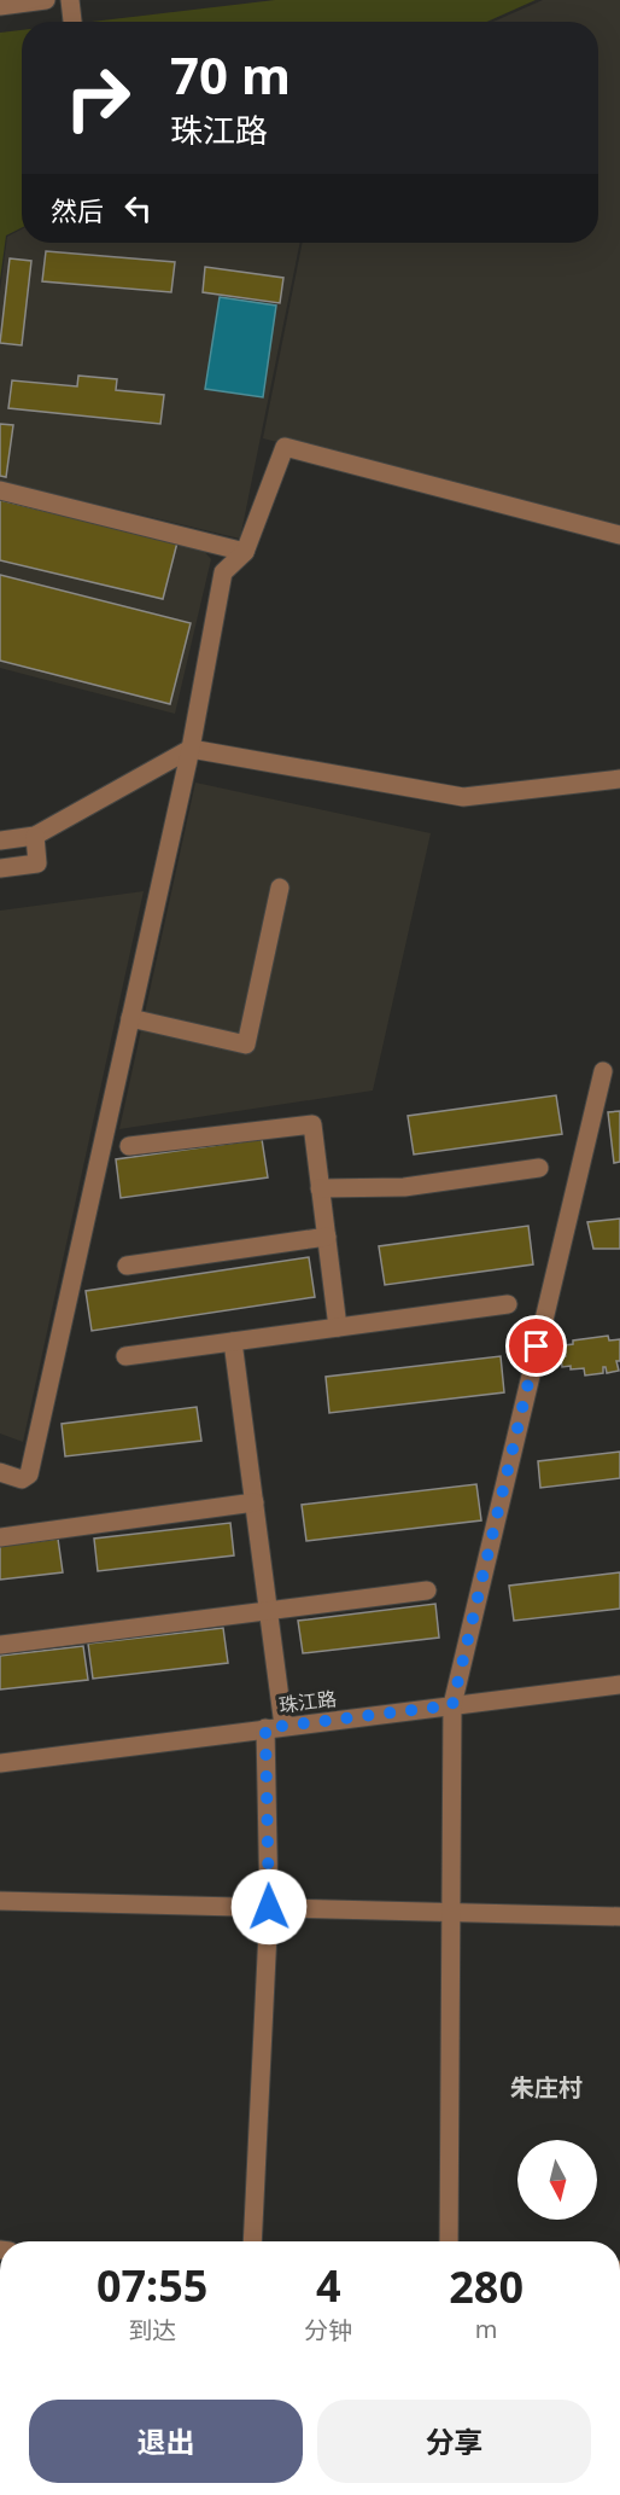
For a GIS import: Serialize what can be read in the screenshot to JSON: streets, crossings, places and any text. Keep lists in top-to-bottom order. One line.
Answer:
{"streets":{"street":["珠江路"]},"districts":["朱庄村"],"north":"bottom","page":{"turn":["70 m","珠江路"],"then":"然后","eta":["07:55","到达","4","分钟","280","m"],"buttons":["退出","分享"]}}
